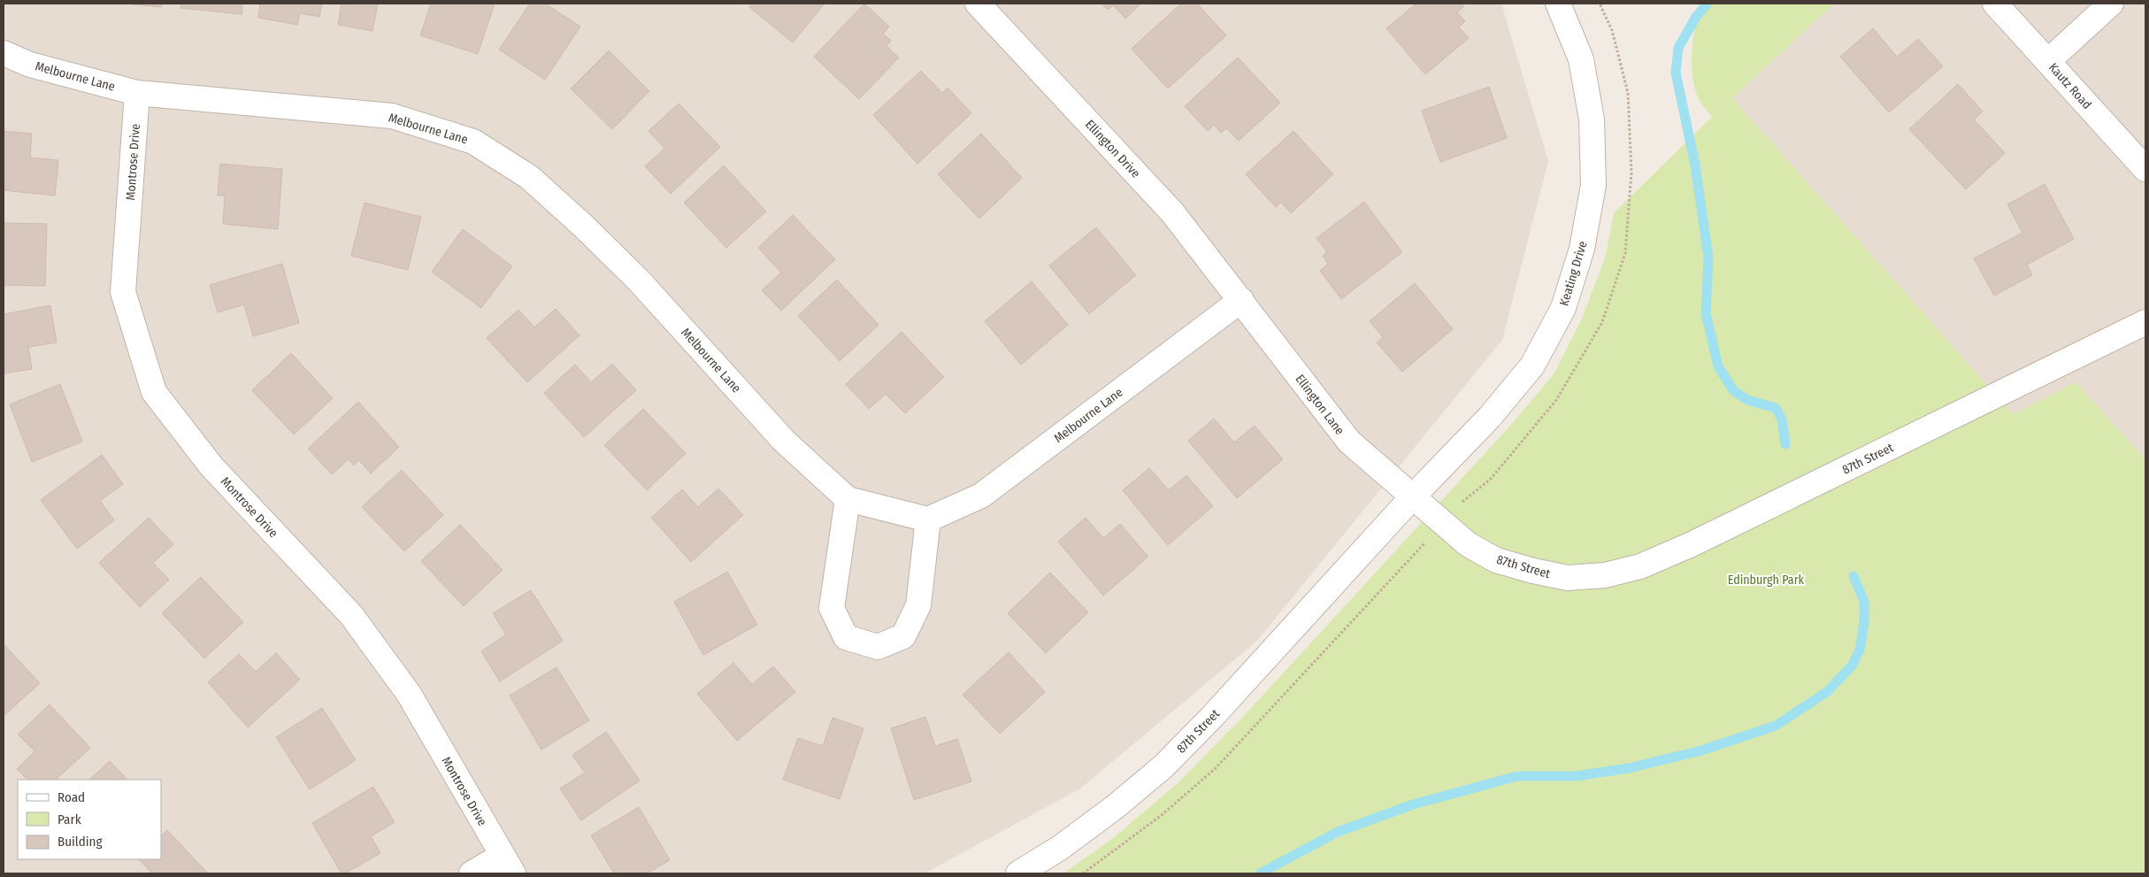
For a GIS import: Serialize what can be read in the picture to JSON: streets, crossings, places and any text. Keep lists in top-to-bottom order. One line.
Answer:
{"streets":{"street":["Melbourne Lane","Kautz Road","Ellington Drive","Montrose Drive","Keating Drive","Ellington Lane","87th Street"]},"crossings":[["Melbourne Lane","Ellington Drive"],["Melbourne Lane","Montrose Drive"],["Melbourne Lane","Ellington Lane"],["Ellington Drive","Ellington Lane"],["Keating Drive","Ellington Lane"],["Keating Drive","87th Street"],["Ellington Lane","87th Street"]],"parks":["Edinburgh Park"],"legend":["Road","Park","Building"]}
